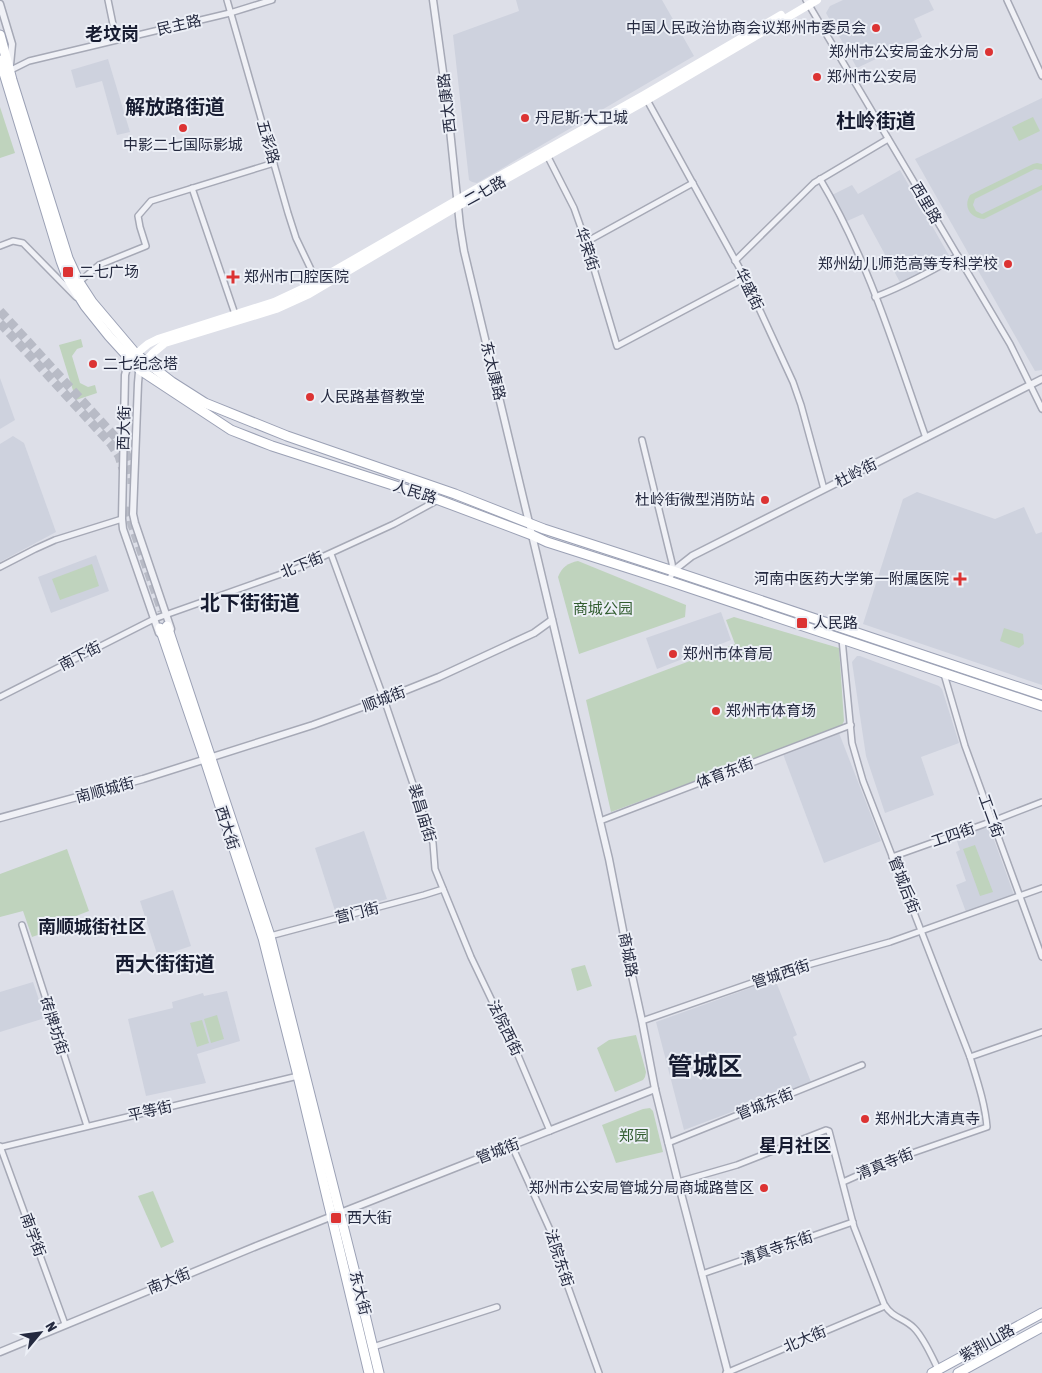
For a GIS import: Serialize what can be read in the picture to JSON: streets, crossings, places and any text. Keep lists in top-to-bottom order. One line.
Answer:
{"streets":{"main road":["二七路","西大街","人民路","东大街","紫荆山路"],"street":["民主路","西太康路","五彩路","西里路","华荣街","华盛街","东太康路","杜岭街","北下街","南下街","顺城街","体育东街","南顺城街","裴昌庙街","工二街","工四街","管城后街","营门街","商城路","管城西街","砖牌坊街","法院西街","管城东街","平等街","管城街","清真寺街","南学街","清真寺东街","法院东街","南大街","北大街"]},"crossings":[["民主路","五彩路"],["西太康路","二七路"],["西太康路","东太康路"],["五彩路","二七路"],["二七路","西里路"],["二七路","华荣街"],["二七路","华盛街"],["二七路","东太康路"],["二七路","西大街"],["二七路","人民路"],["西里路","杜岭街"],["华荣街","华盛街"],["华盛街","杜岭街"],["东太康路","人民路"],["东太康路","商城路"],["西大街","人民路"],["西大街","北下街"],["西大街","南下街"],["西大街","顺城街"],["西大街","南顺城街"],["西大街","营门街"],["西大街","平等街"],["西大街","管城街"],["西大街","南大街"],["西大街","东大街"],["杜岭街","人民路"],["人民路","北下街"],["人民路","工二街"],["人民路","管城后街"],["人民路","商城路"],["北下街","南下街"],["北下街","裴昌庙街"],["顺城街","南顺城街"],["顺城街","裴昌庙街"],["顺城街","商城路"],["体育东街","管城后街"],["体育东街","商城路"],["裴昌庙街","营门街"],["裴昌庙街","法院西街"],["工二街","工四街"],["工二街","管城西街"],["工四街","管城后街"],["管城后街","管城西街"],["管城后街","清真寺街"],["商城路","管城西街"],["商城路","管城东街"],["商城路","管城街"],["商城路","清真寺街"],["商城路","清真寺东街"],["商城路","北大街"],["砖牌坊街","平等街"],["法院西街","管城街"],["平等街","南学街"],["管城街","法院东街"],["管城街","南大街"],["管城街","东大街"],["南学街","南大街"],["南大街","东大街"]],"districts":["老坟岗","解放路街道","杜岭街道","北下街街道","南顺城街社区","西大街街道","管城区","星月社区"],"parks":["商城公园","郑园"],"places":{"other":["中国人民政治协商会议郑州市委员会","郑州市公安局金水分局","郑州市公安局","丹尼斯·大卫城","中影二七国际影城","郑州幼儿师范高等专科学校","二七纪念塔","人民路基督教堂","杜岭街微型消防站","郑州市体育局","郑州市体育场","郑州北大清真寺","郑州市公安局管城分局商城路营区"],"transit":["二七广场","人民路","西大街"],"health":["郑州市口腔医院","河南中医药大学第一附属医院"]},"north":"top right"}
